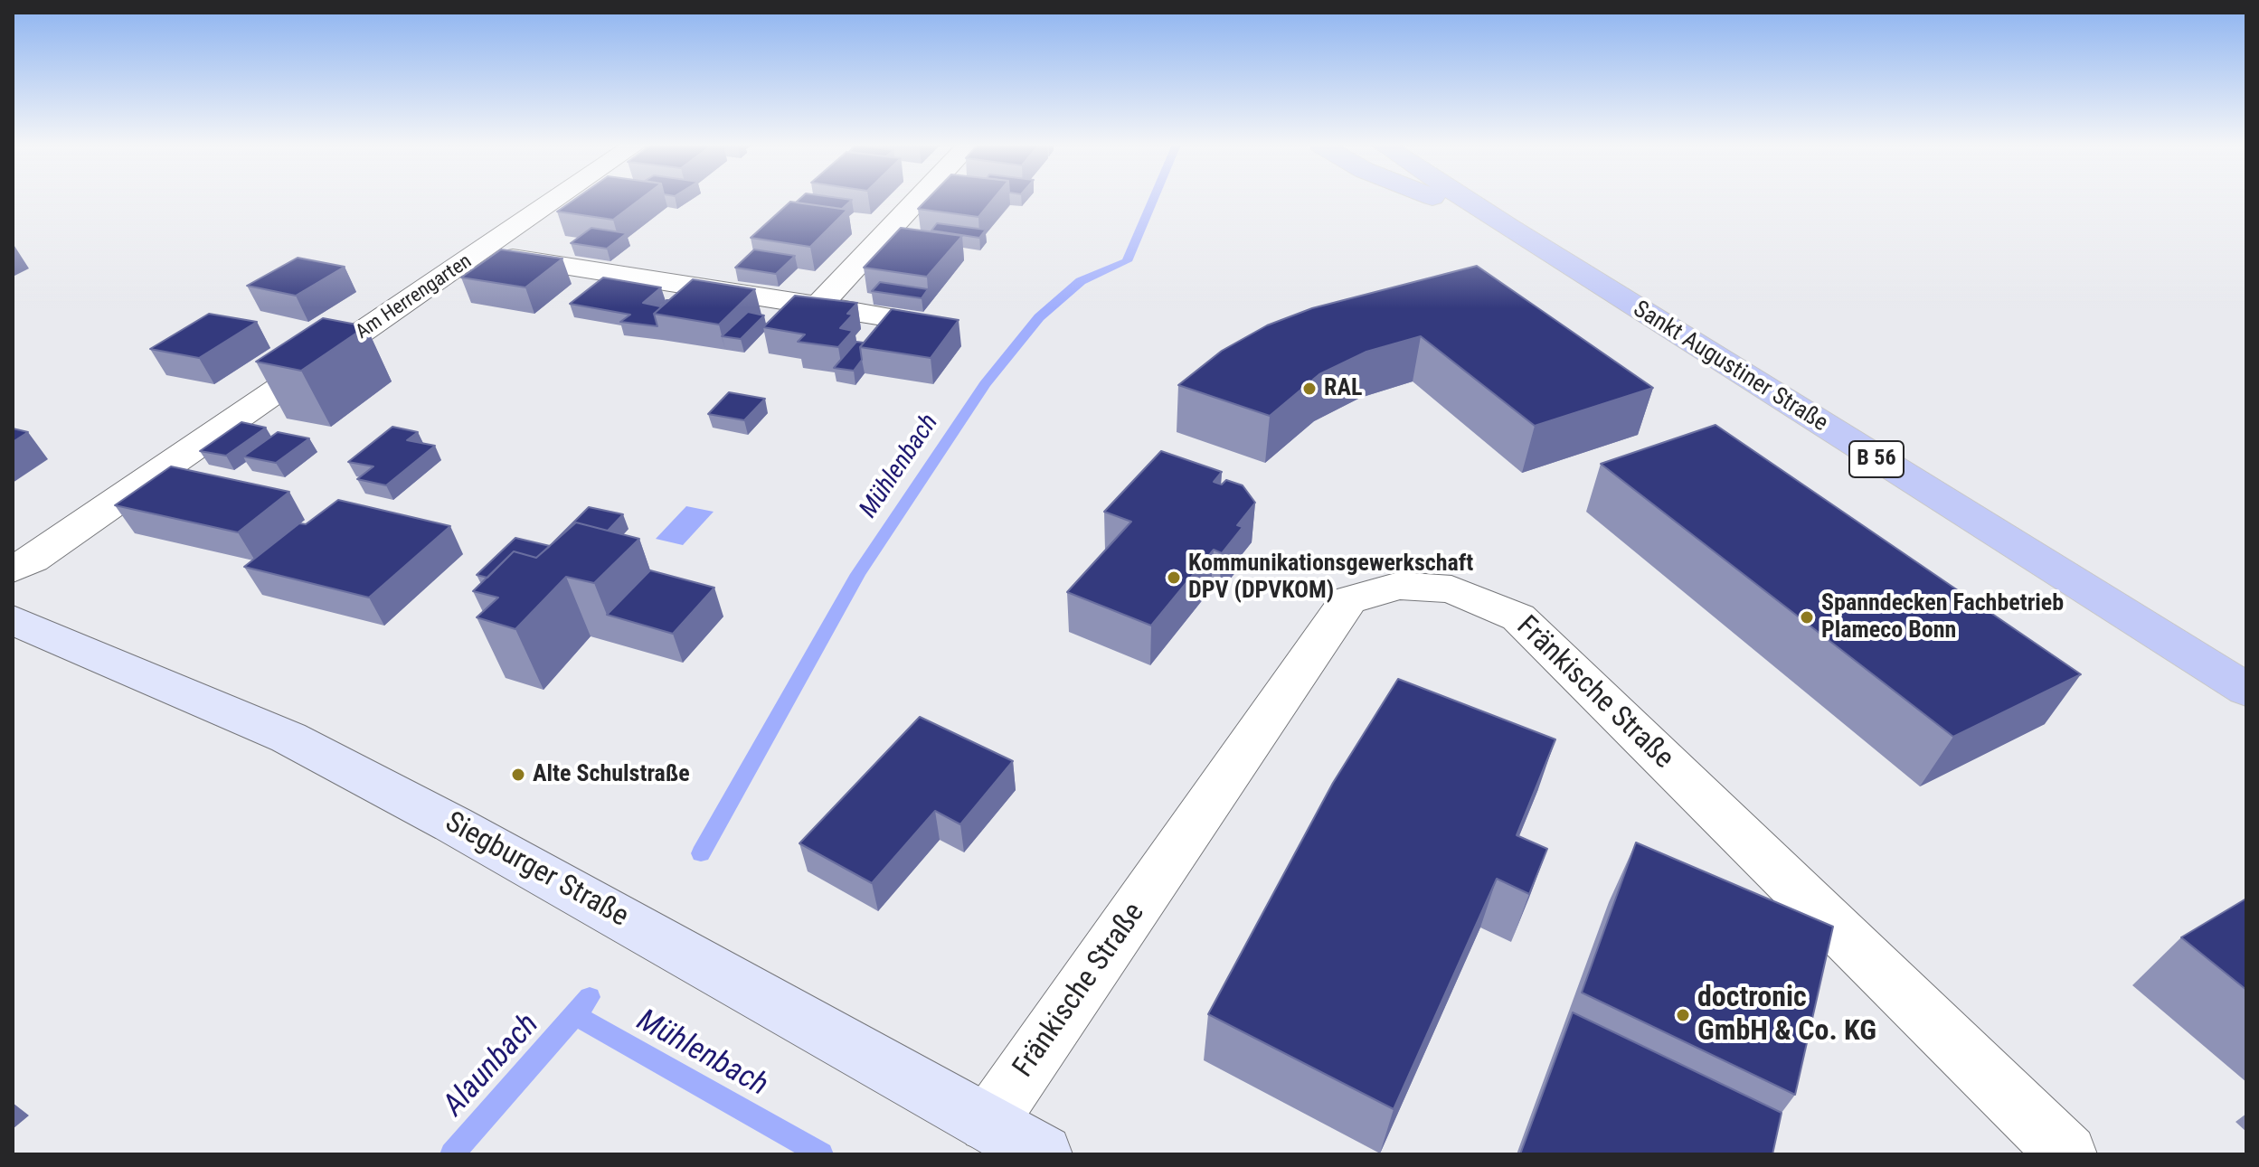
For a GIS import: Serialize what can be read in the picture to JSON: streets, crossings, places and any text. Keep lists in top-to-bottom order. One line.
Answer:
{"streets":{"main road":["Sankt Augustiner Straße","B 56","Siegburger Straße"],"street":["Am Herrengarten","Fränkische Straße"]},"crossings":[["Fränkische Straße","Siegburger Straße"]],"water":["Mühlenbach","Alaunbach"],"places":["RAL","Kommunikationsgewerkschaft DPV (DPVKOM)","Spanndecken Fachbetrieb Plameco Bonn","Alte Schulstraße","doctronic GmbH & Co. KG"]}
